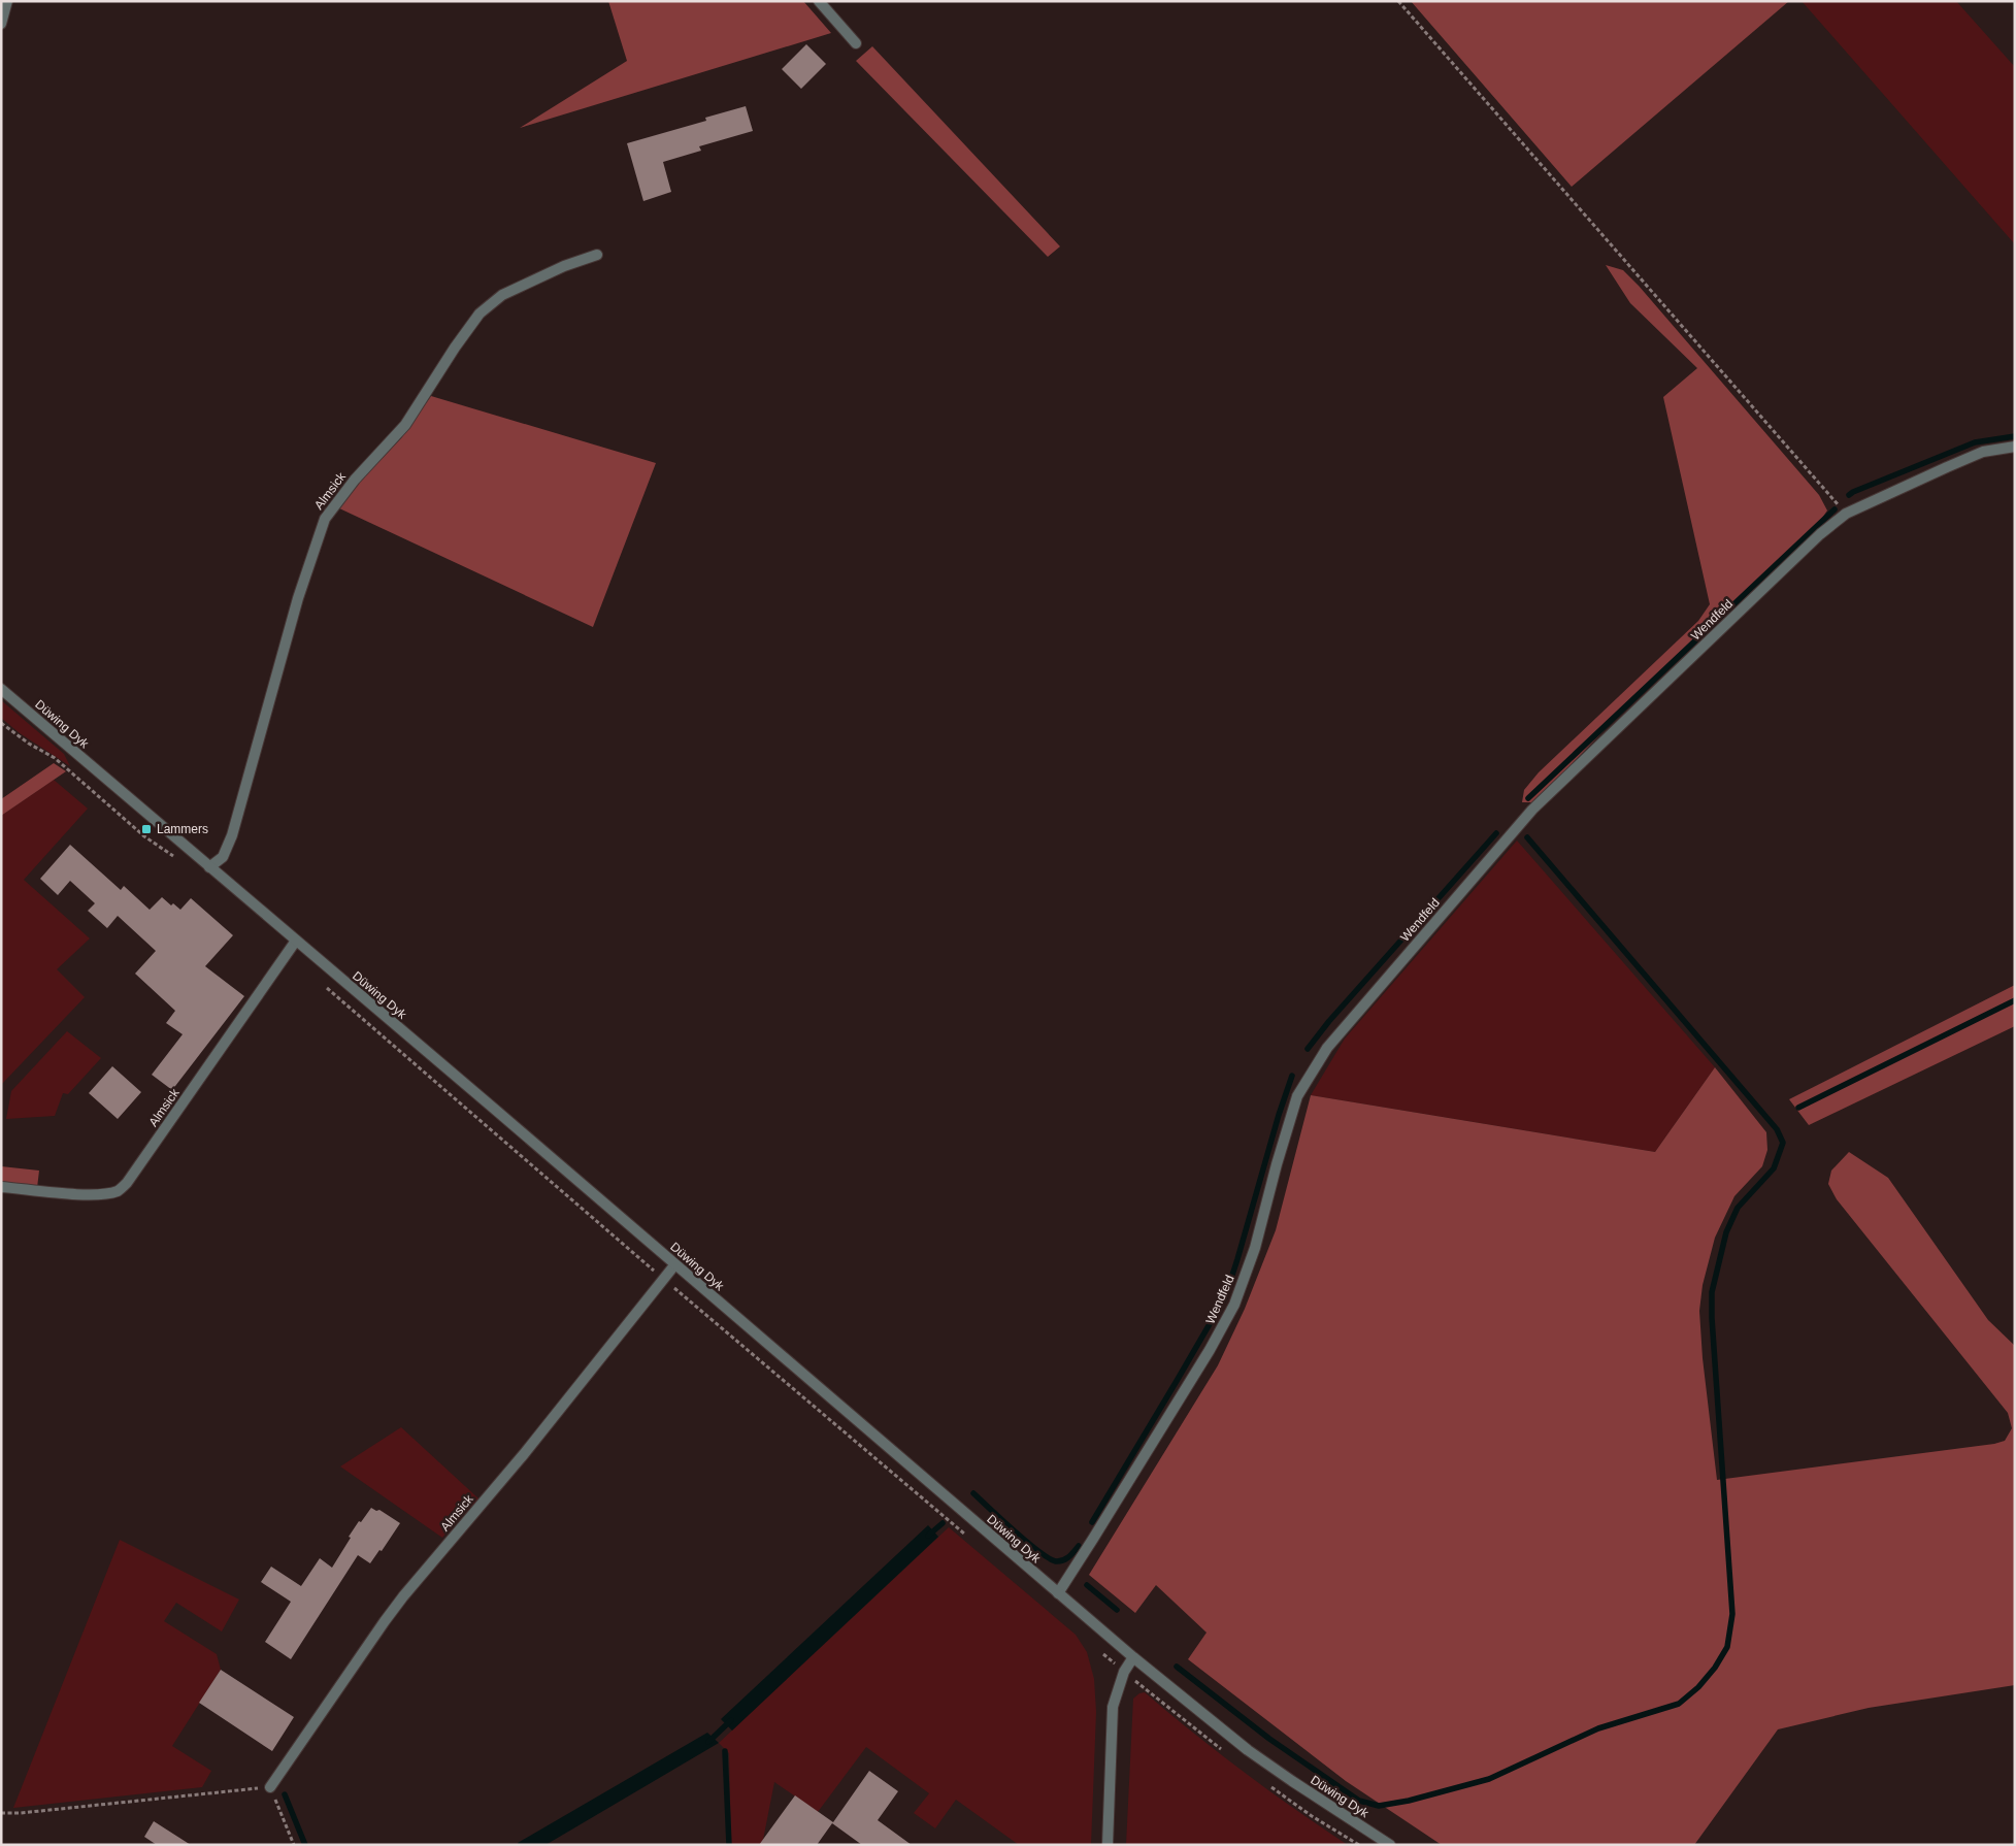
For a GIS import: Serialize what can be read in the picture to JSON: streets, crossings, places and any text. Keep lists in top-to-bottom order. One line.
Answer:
{"streets":{"street":["Almsick","Wendfeld","Düwing Dyk"]},"crossings":[["Almsick","Düwing Dyk"],["Wendfeld","Düwing Dyk"]],"places":{"transit":["Lammers"]}}
